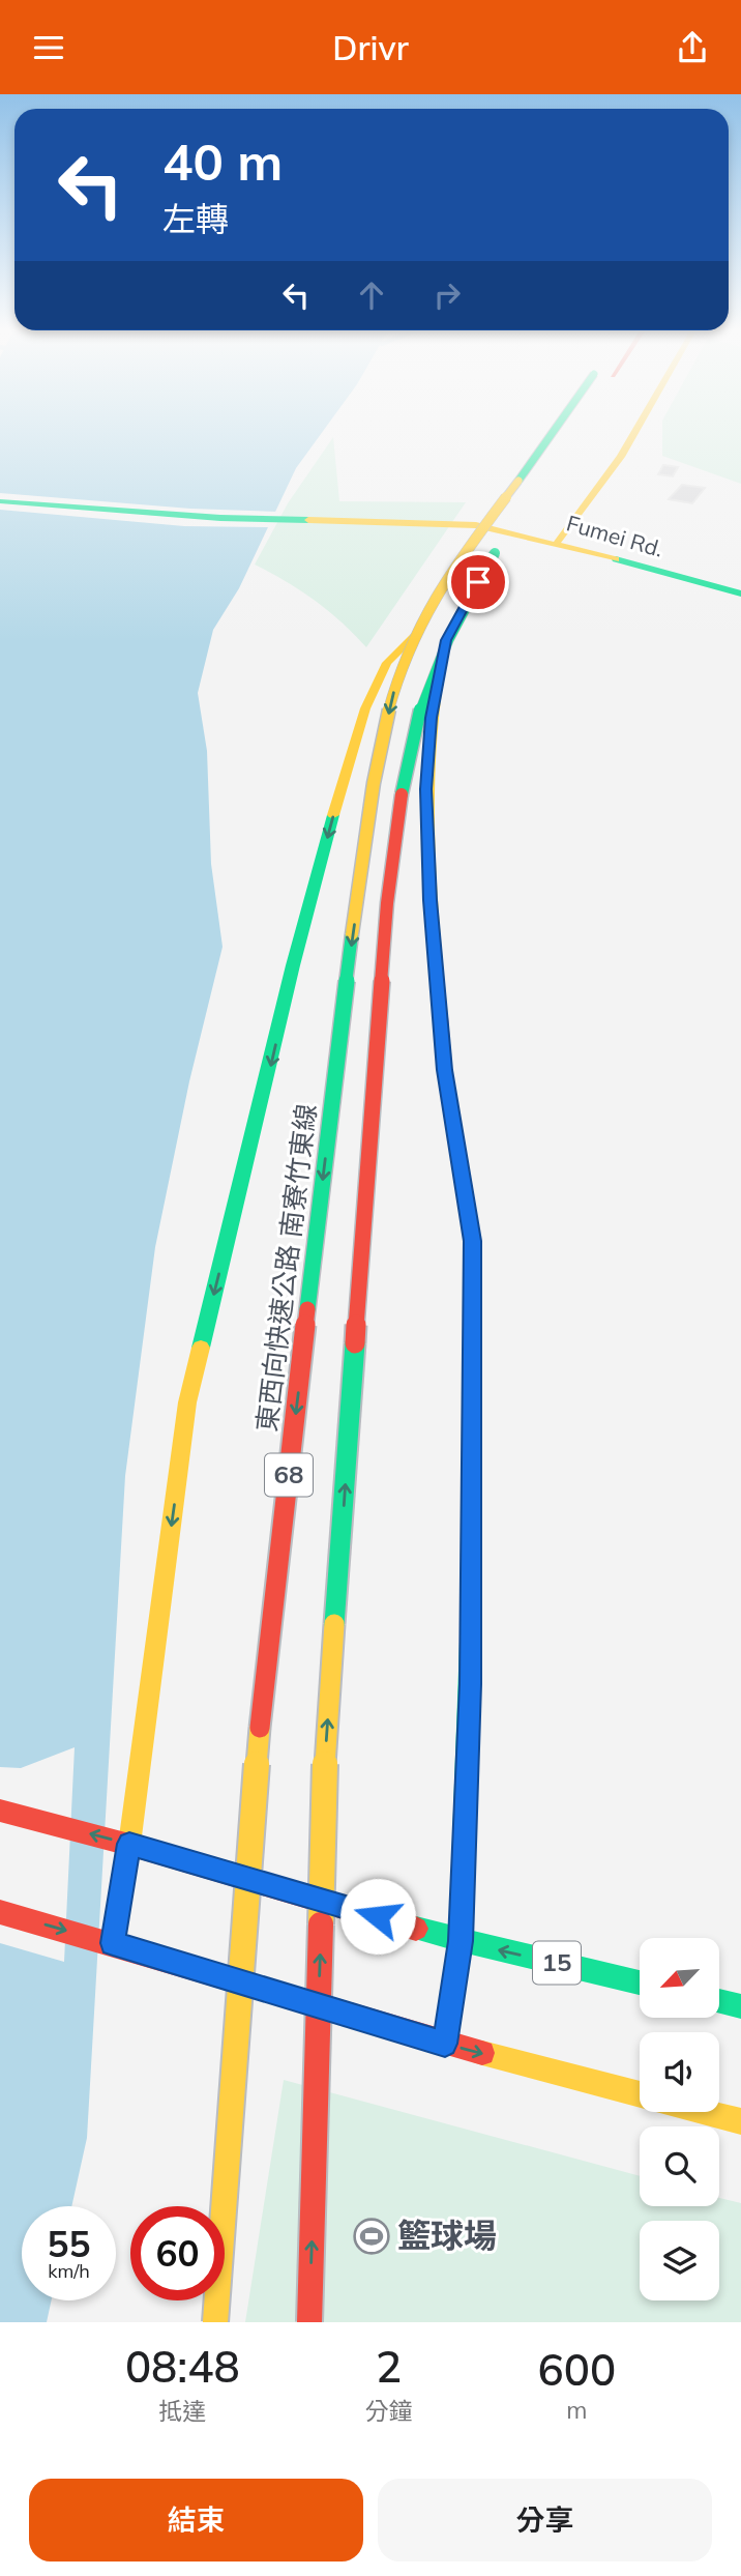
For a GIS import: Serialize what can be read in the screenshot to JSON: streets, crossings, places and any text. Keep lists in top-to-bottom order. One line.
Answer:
{"streets":{"main road":["Fumei Rd.","東西向快速公路 南寮竹東線","68","15"]},"places":{"sports":["籃球場"]},"north":"bottom left","page":{"header":"Drivr","turn":["40 m","左轉"],"speed":"55 km/h","limit":"60","eta":["08:48","抵達","2","分鐘","600","m"],"buttons":["結束","分享"]}}
